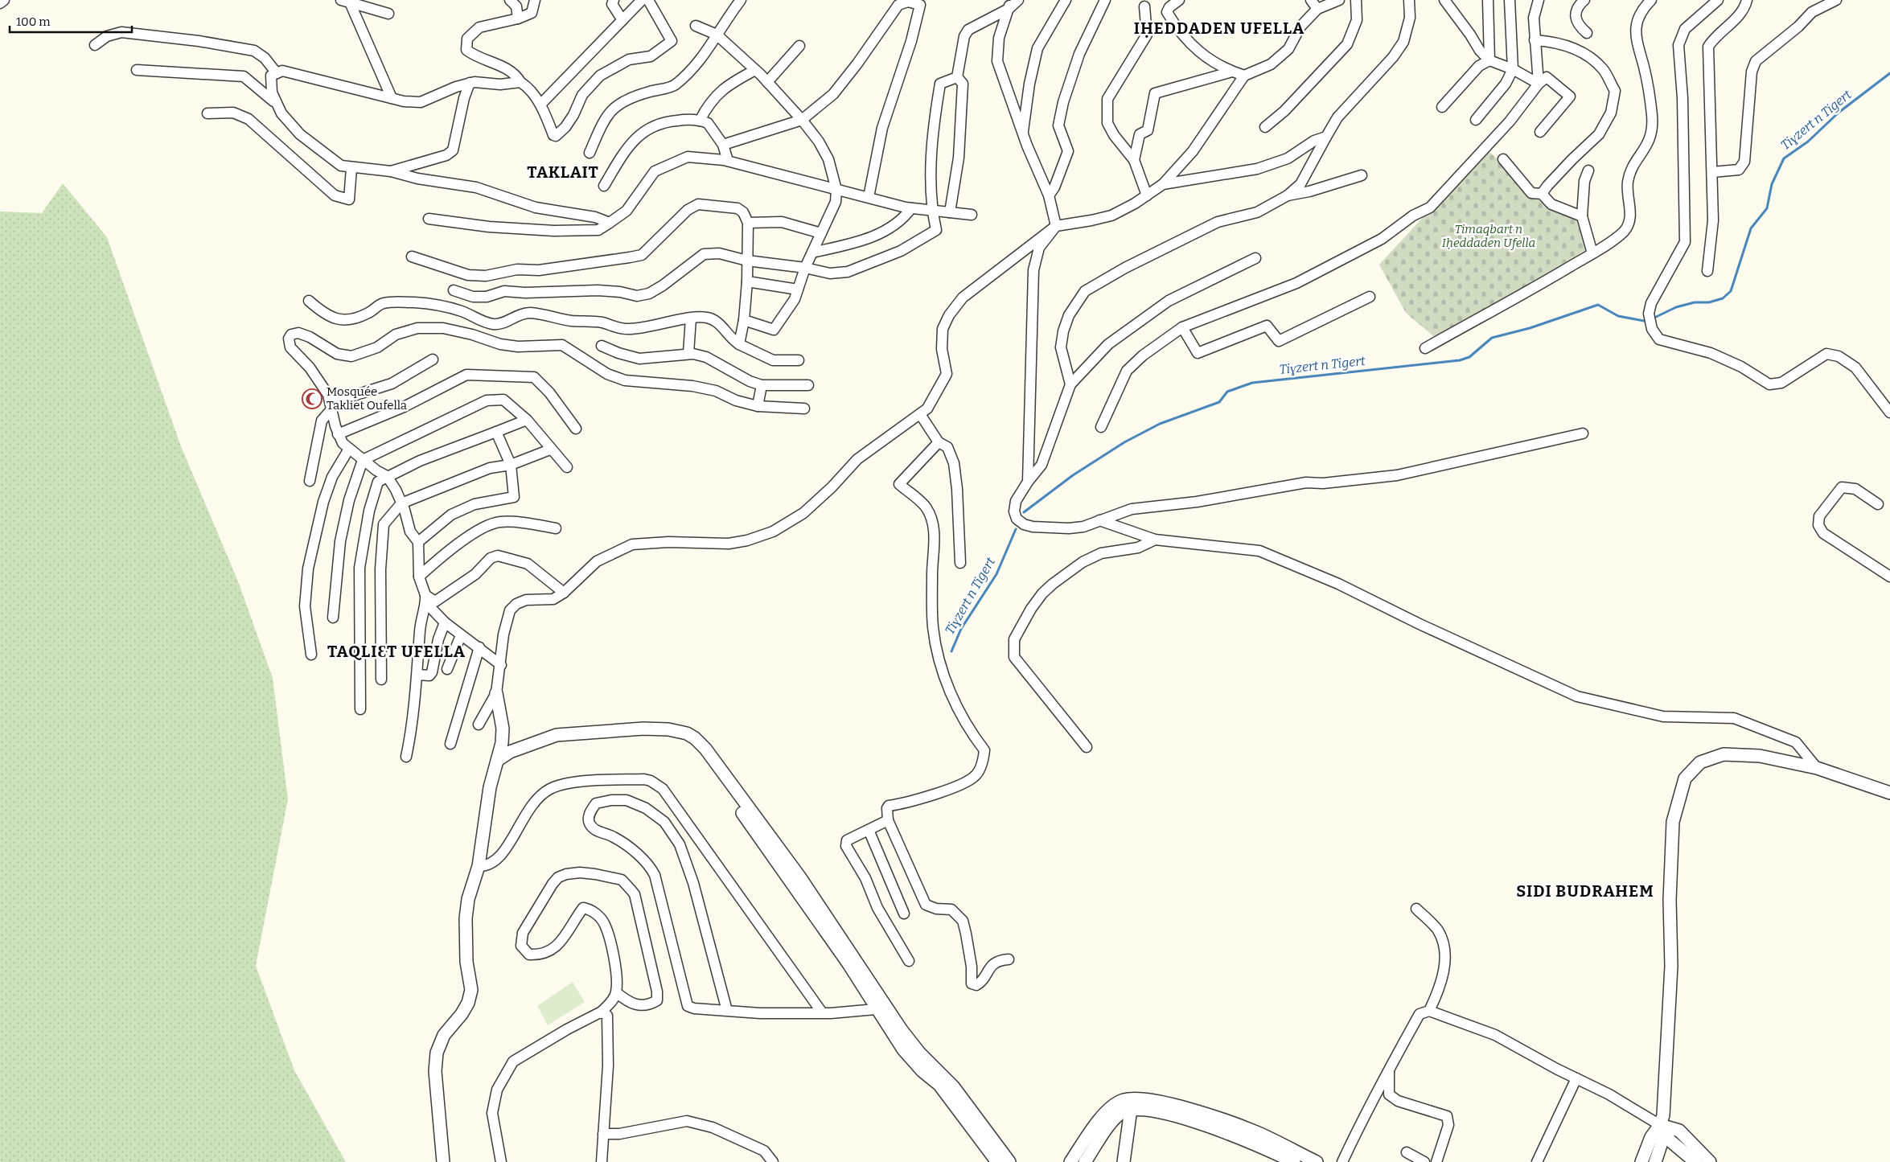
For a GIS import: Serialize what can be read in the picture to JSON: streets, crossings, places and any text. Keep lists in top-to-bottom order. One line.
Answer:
{"districts":["IḤEDDADEN UFELLA","TAKLAIT","TAQLIƐT UFELLA","SIDI BUDRAHEM"],"water":["Tiɣzert n Tigert"],"parks":["Timaqbart n Iḥeddaden Ufella"],"places":{"mosque":["Mosquée Takliet Oufella"]},"scale_bar":"100 m"}
